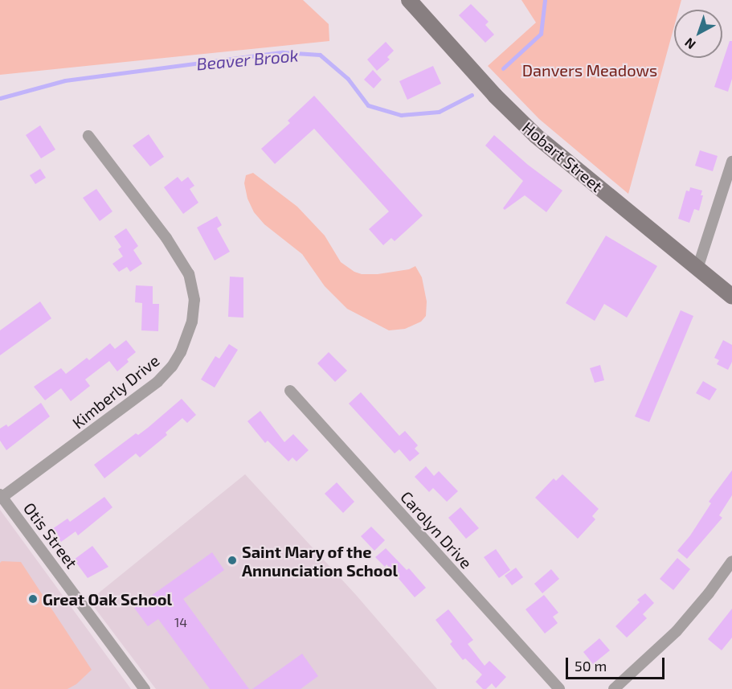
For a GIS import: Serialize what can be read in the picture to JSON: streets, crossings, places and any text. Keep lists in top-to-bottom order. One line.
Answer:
{"streets":{"main road":["Hobart Street"],"street":["Kimberly Drive","Carolyn Drive","Otis Street"]},"crossings":[["Kimberly Drive","Otis Street"]],"water":["Beaver Brook"],"parks":["Danvers Meadows"],"places":["Saint Mary of the Annunciation School","Great Oak School"],"house_numbers":["14"],"scale_bar":"50 m","north":"bottom left"}
